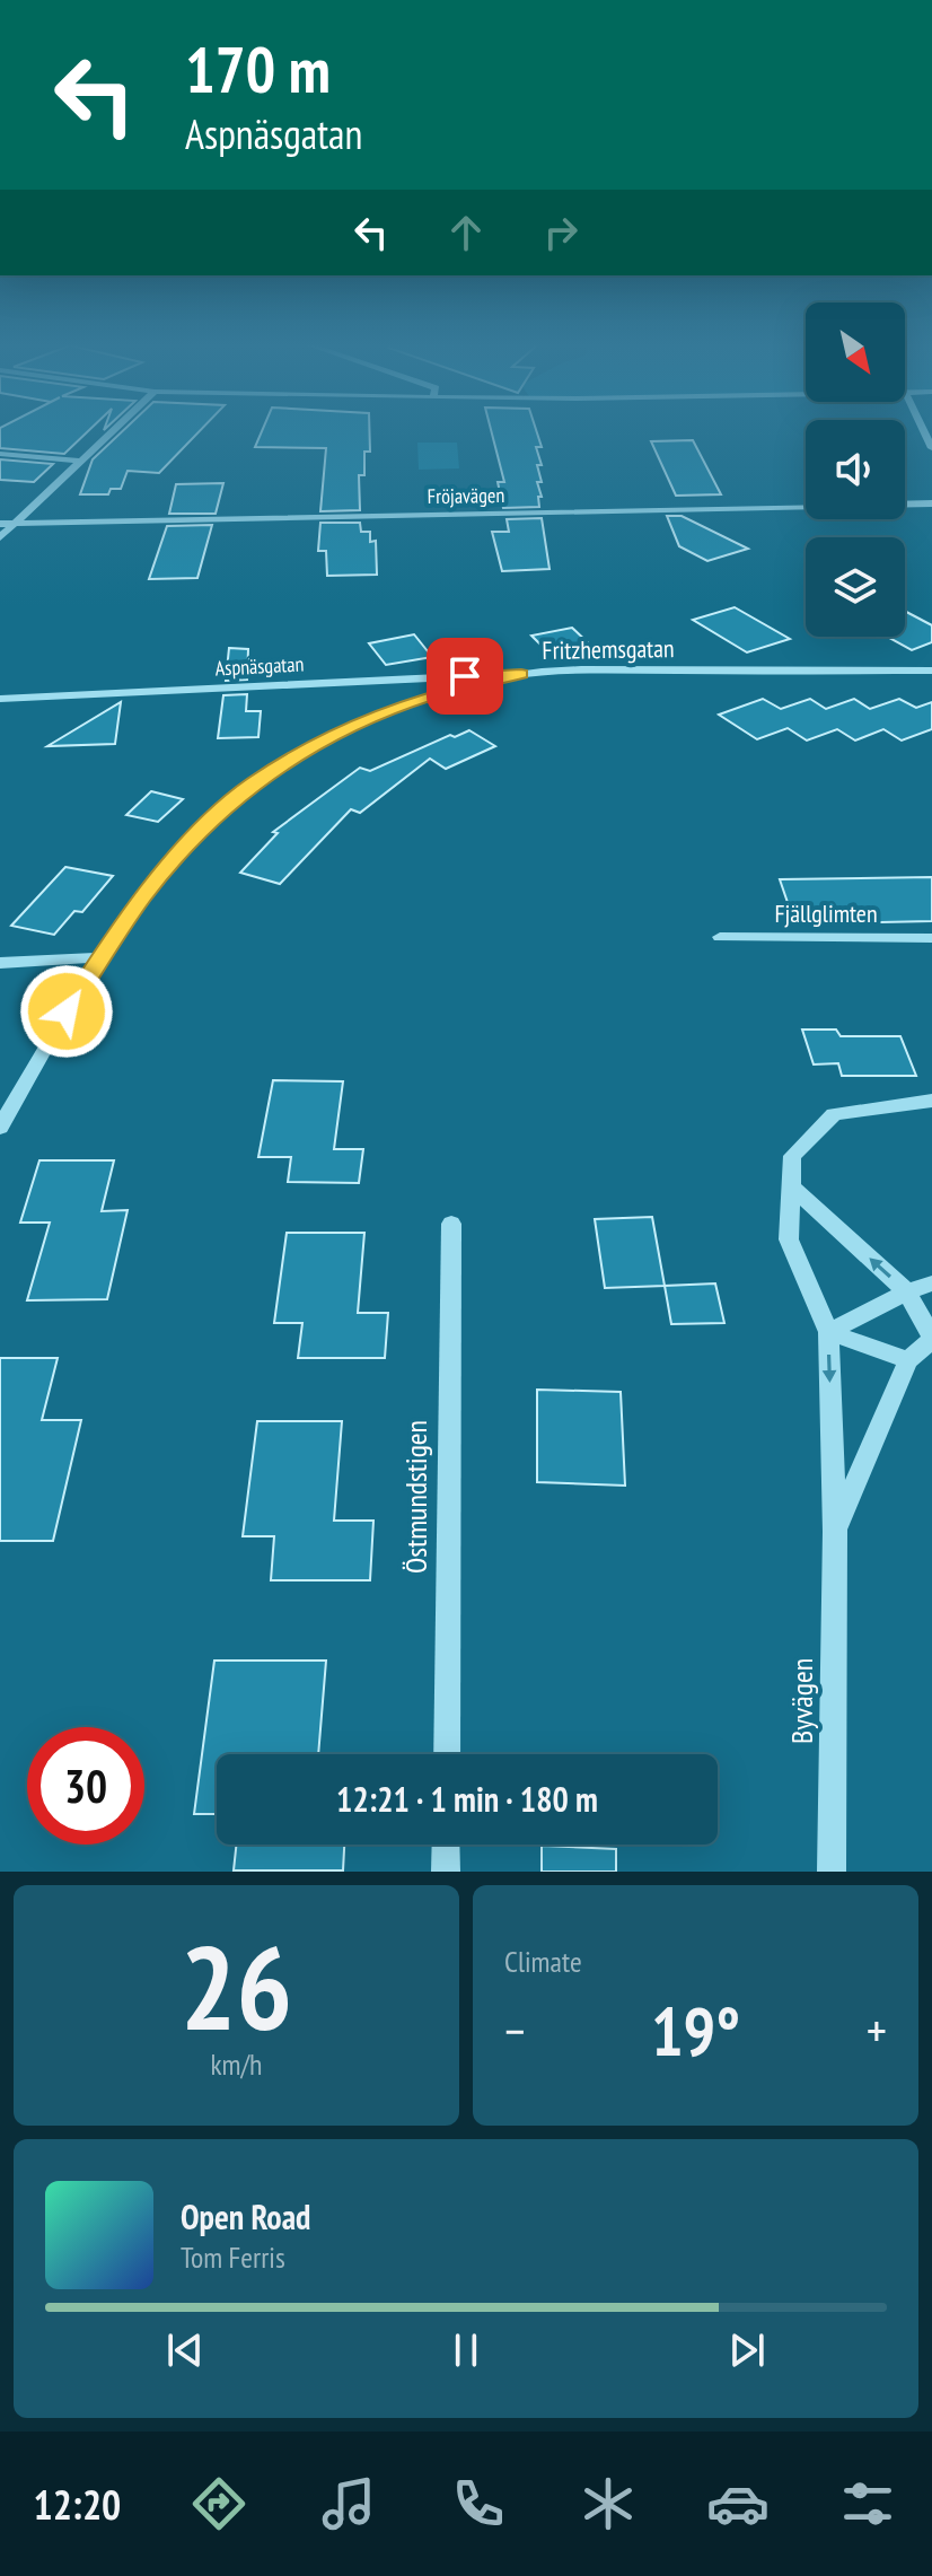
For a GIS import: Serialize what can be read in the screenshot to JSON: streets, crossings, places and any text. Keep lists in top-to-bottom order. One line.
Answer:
{"streets":{"street":["Fröjavägen","Fritzhemsgatan","Aspnäsgatan","Fjällglimten","Östmundstigen","Byvägen"]},"crossings":[["Fritzhemsgatan","Aspnäsgatan"]],"north":"bottom right","page":{"turn":["170 m","Aspnäsgatan"],"limit":"30","trip":"12:21 · 1 min · 180 m","tile":[["26","km/h"],"Climate"],"heat":["−","19°","+"],"song":["Open Road","Tom Ferris"],"tabs":"12:20"}}
